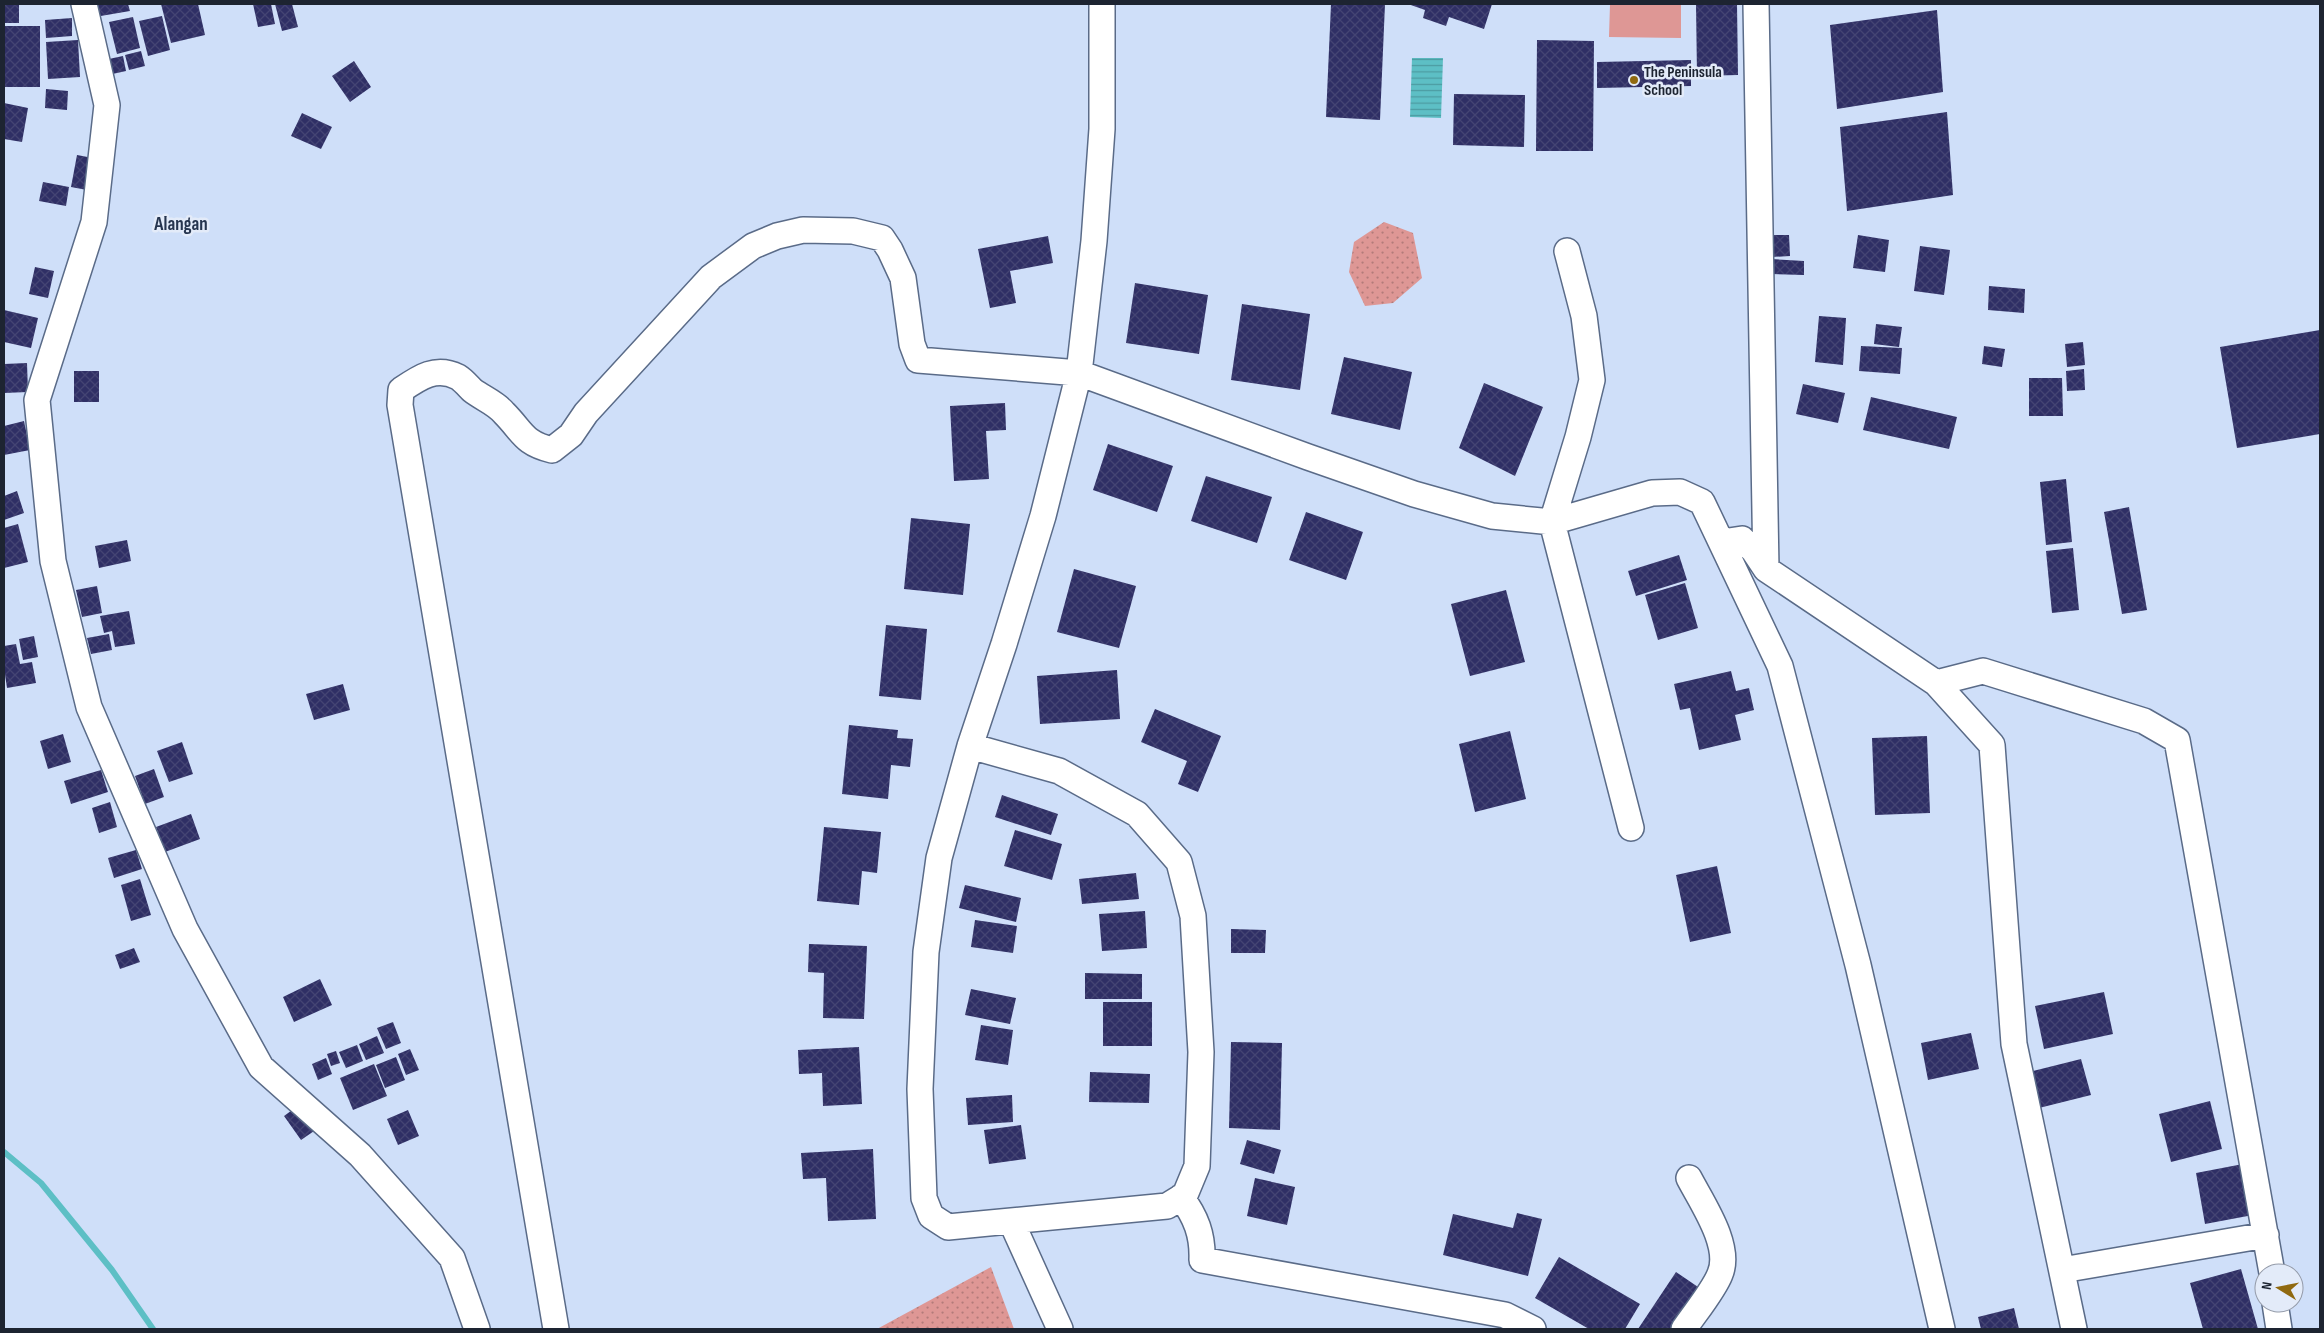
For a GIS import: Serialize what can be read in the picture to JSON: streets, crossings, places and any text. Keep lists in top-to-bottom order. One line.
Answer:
{"districts":["Alangan"],"places":["The Peninsula School"],"north":"left"}
